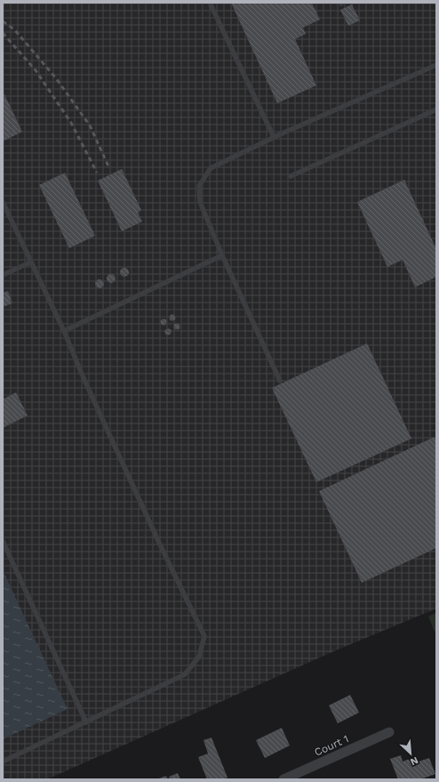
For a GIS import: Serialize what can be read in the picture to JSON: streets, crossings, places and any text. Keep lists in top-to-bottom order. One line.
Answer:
{"streets":{"street":["Court 1"]},"north":"bottom right"}
